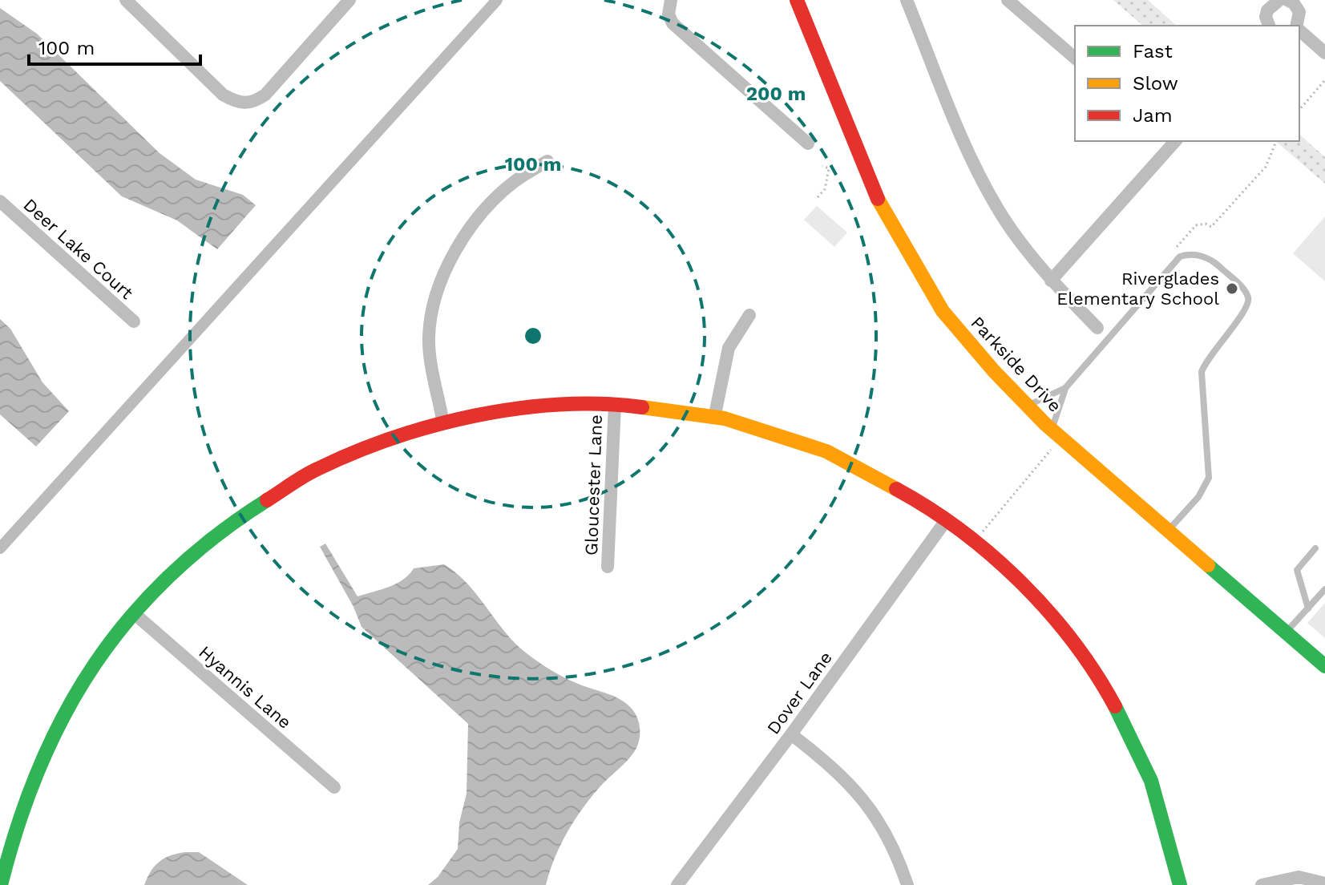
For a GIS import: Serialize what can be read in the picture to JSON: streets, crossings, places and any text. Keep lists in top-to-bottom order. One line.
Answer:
{"streets":{"street":["Deer Lake Court","Parkside Drive","Gloucester Lane","Hyannis Lane","Dover Lane"]},"places":["Riverglades Elementary School"],"legend":["Fast","Slow","Jam"],"scale_bar":"100 m","rings":["200 m","100 m"]}
